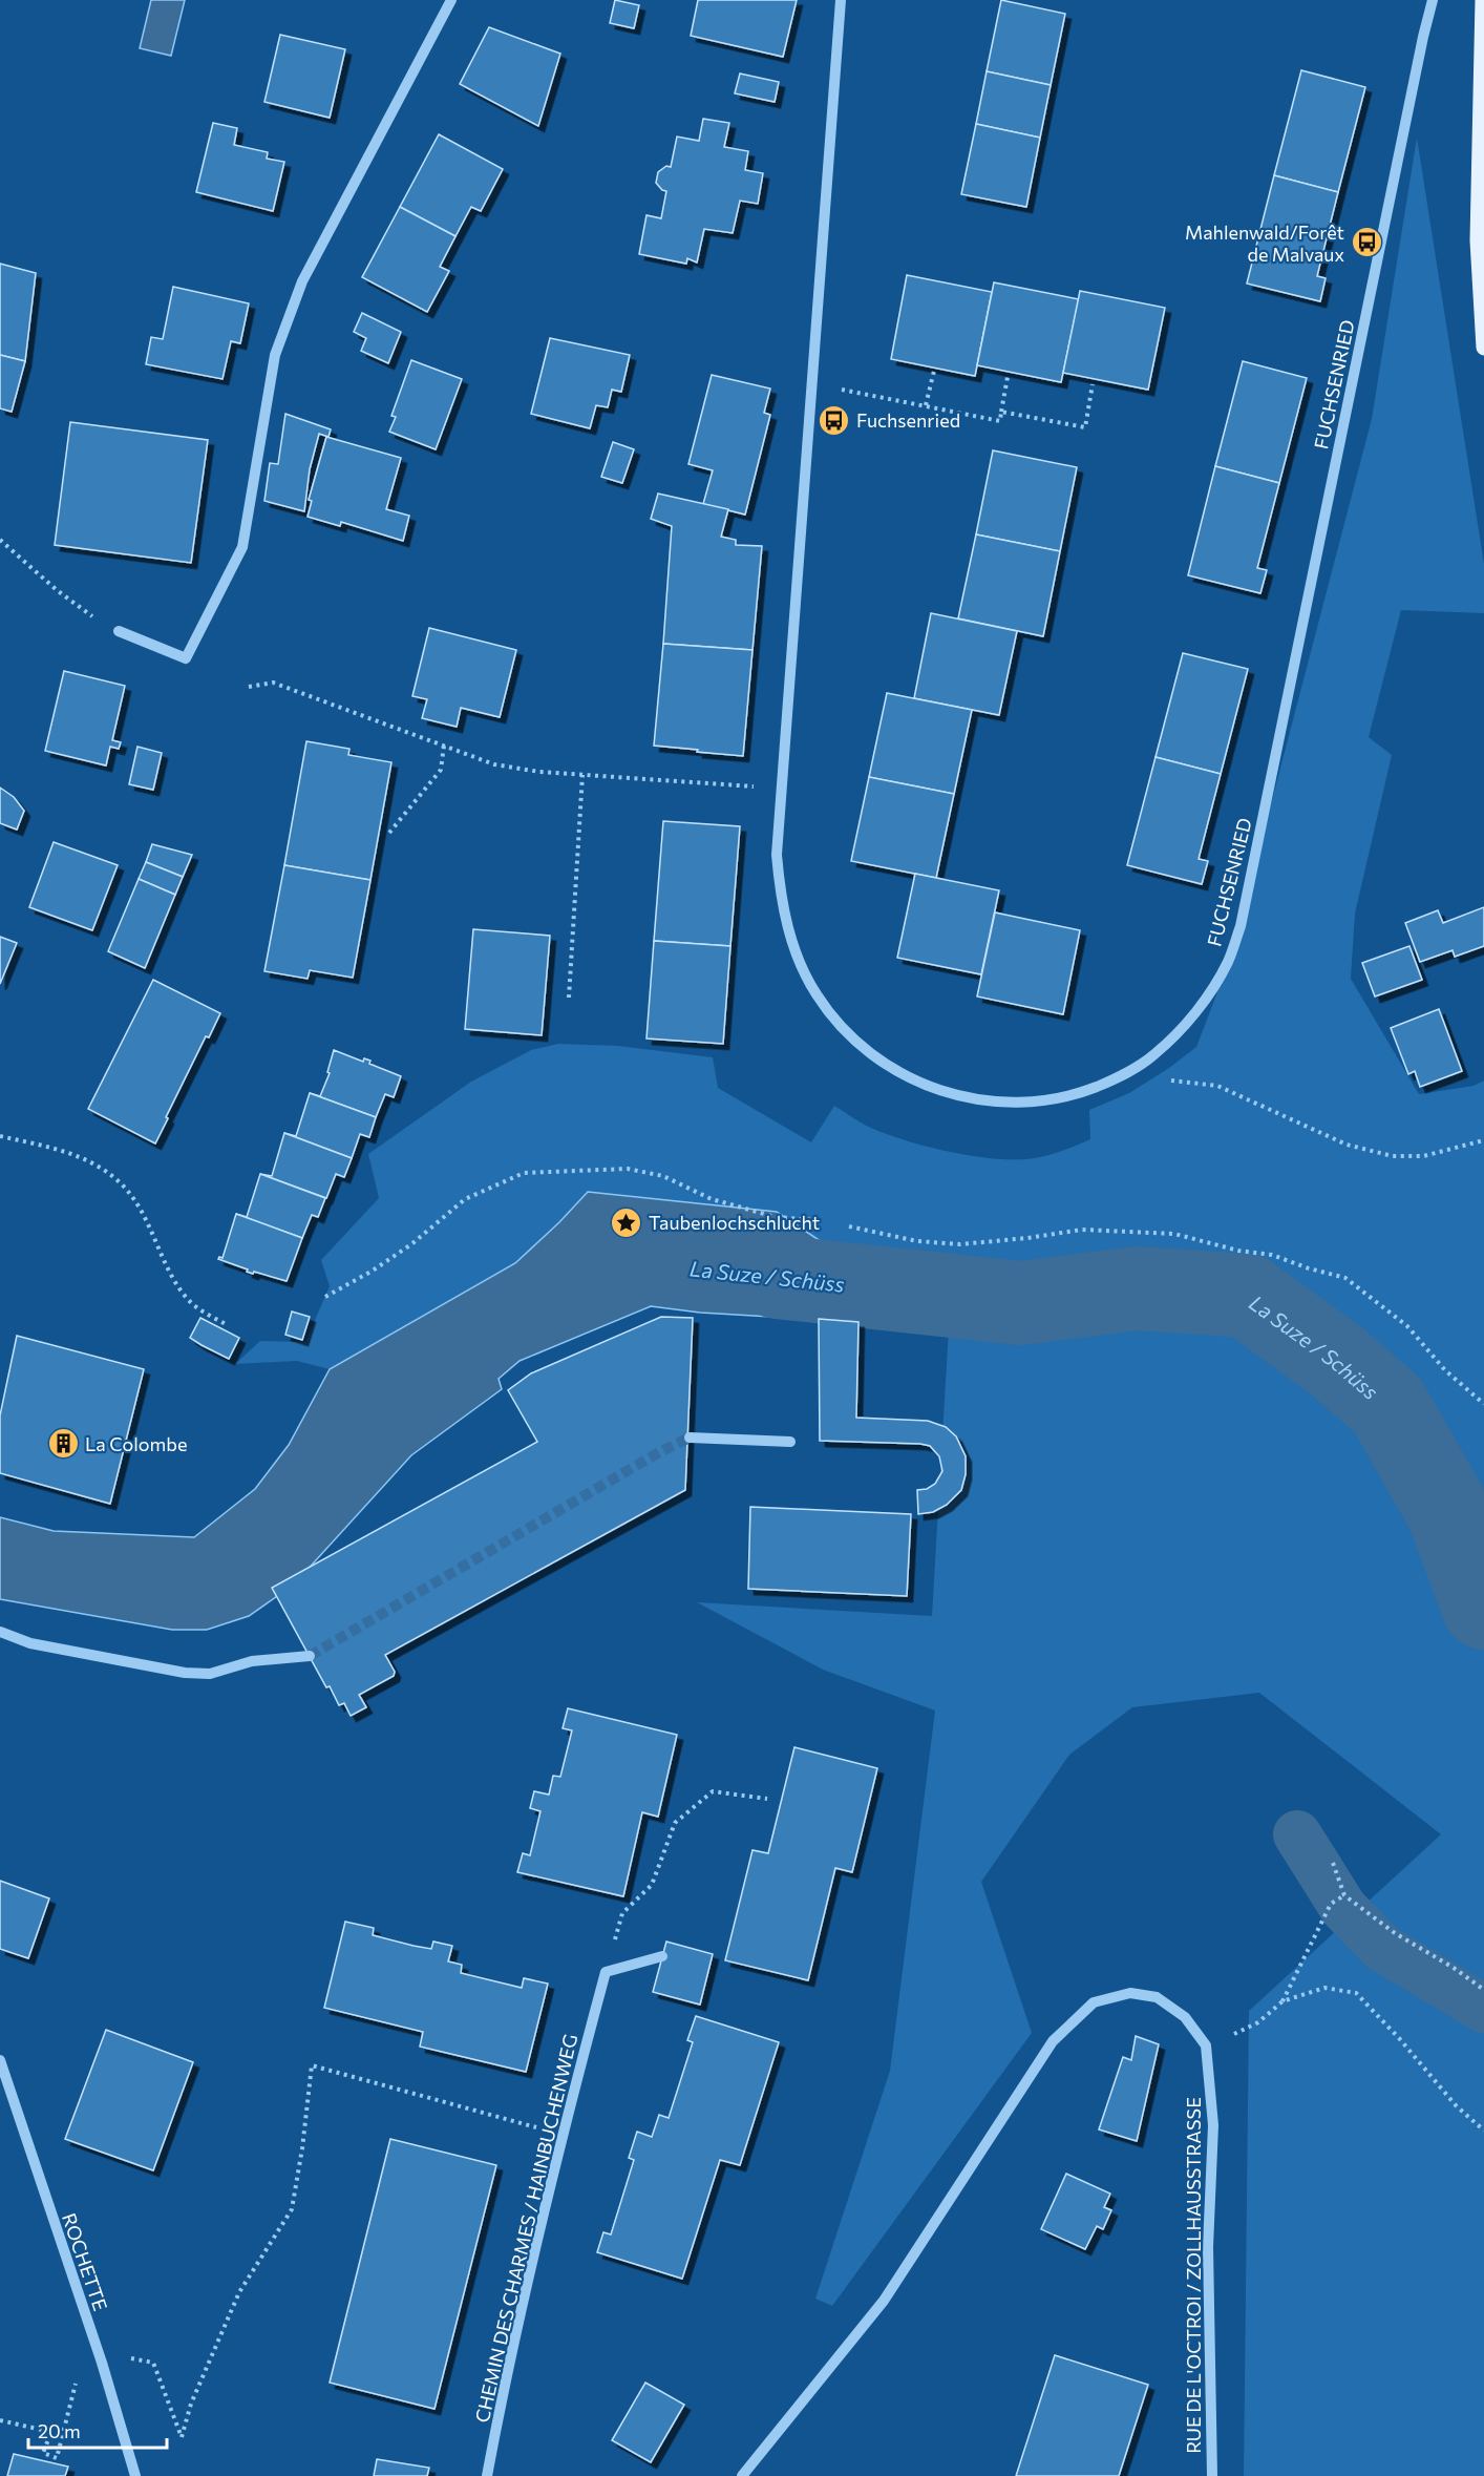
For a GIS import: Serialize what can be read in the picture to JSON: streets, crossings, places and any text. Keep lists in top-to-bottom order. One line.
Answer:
{"streets":{"street":["FUCHSENRIED","CHEMIN DES CHARMES / HAINBUCHENWEG","ROCHETTE","RUE DE L'OCTROI / ZOLLHAUSSTRASSE"]},"water":["La Suze / Schüss"],"places":{"bus stop":["Mahlenwald/Forêt de Malvaux","Fuchsenried"],"place":["Taubenlochschlucht"],"building":["La Colombe"]},"scale_bar":"20 m"}
